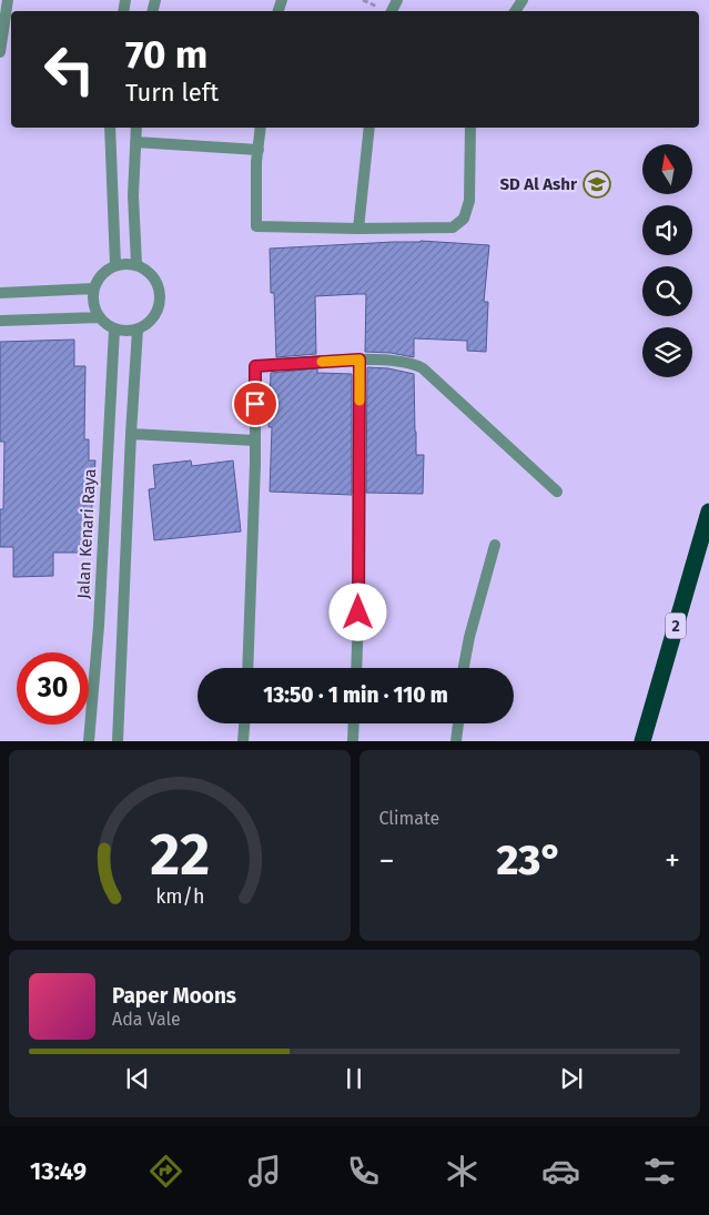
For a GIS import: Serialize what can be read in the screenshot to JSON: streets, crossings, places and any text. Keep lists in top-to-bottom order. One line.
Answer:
{"streets":{"highway":["2"],"street":["Jalan Kenari Raya"]},"places":{"school or university":["SD Al Ashr"]},"north":"top","page":{"turn":["70 m","Turn left"],"limit":"30","trip":"13:50 · 1 min · 110 m","tile":"Climate","heat":["−","23°","+"],"song":["Paper Moons","Ada Vale"],"tabs":"13:49","gauge":["22","km/h"]}}
